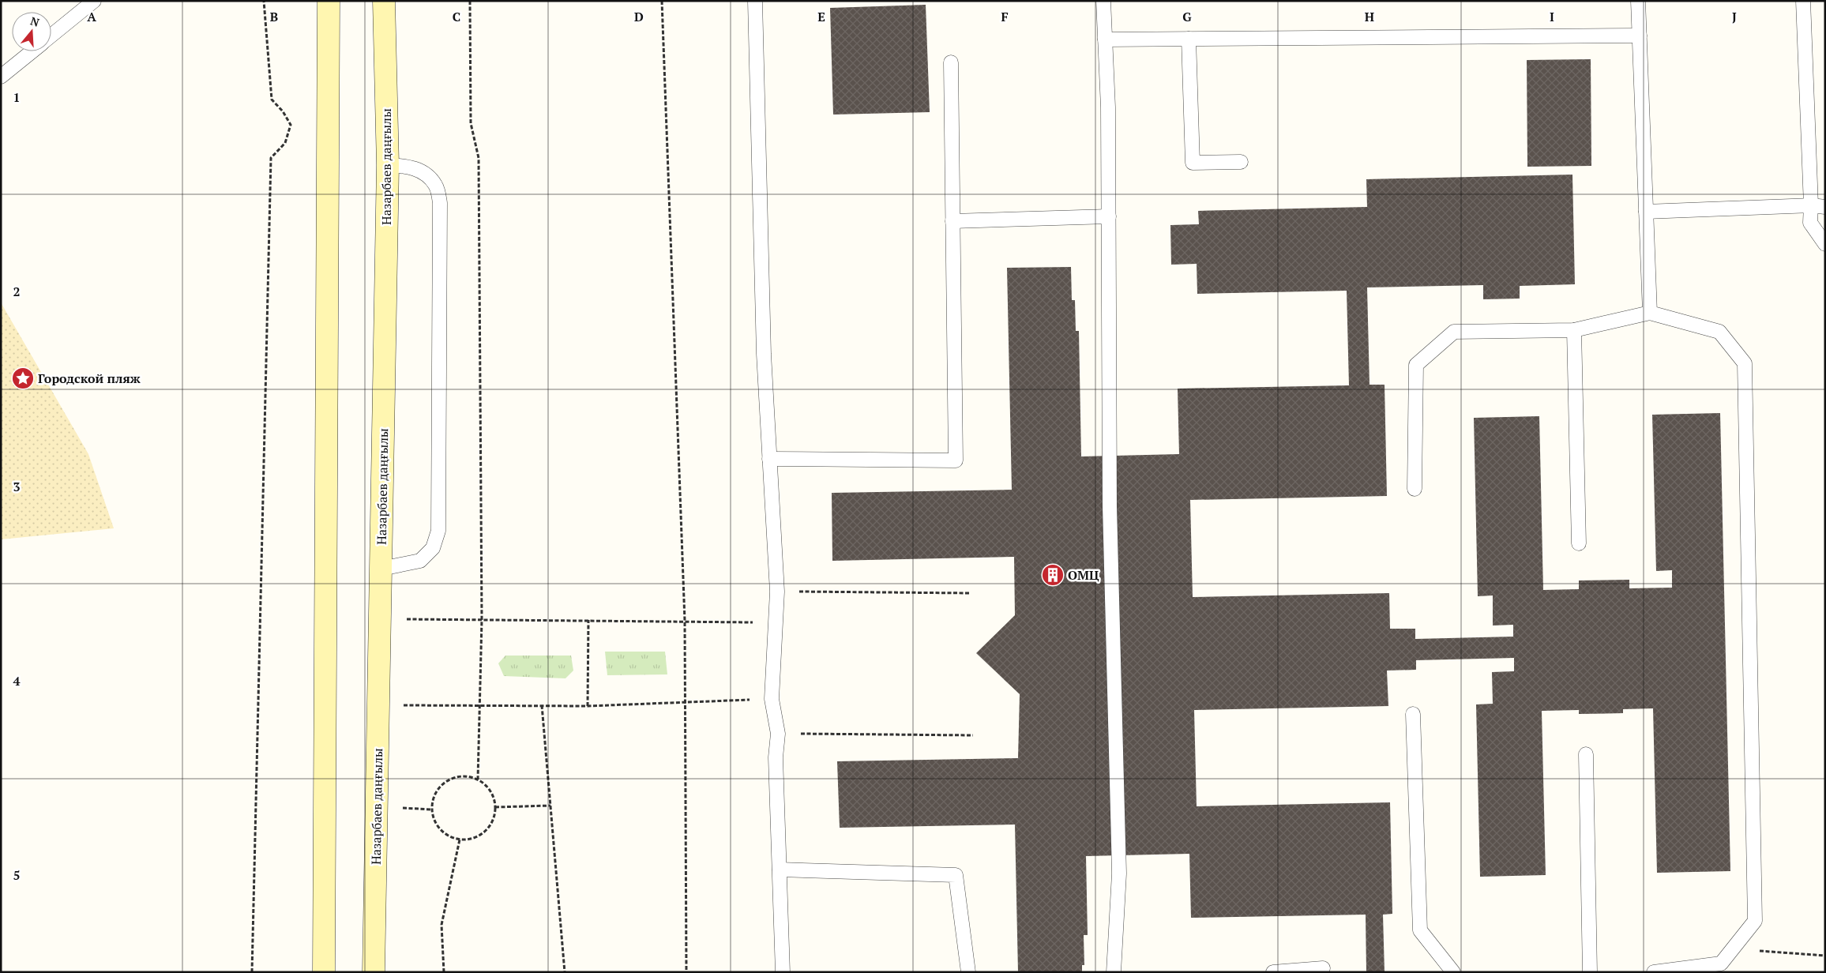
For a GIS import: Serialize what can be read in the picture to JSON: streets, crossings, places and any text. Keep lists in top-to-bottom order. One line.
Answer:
{"streets":{"main road":["Назарбаев даңғылы"]},"places":{"place":["Городской пляж"],"building":["ОМЦ"]},"north":"top","grid":{"columns":["A","B","C","D","E","F","G","H","I","J"],"rows":["1","2","3","4","5"]}}
